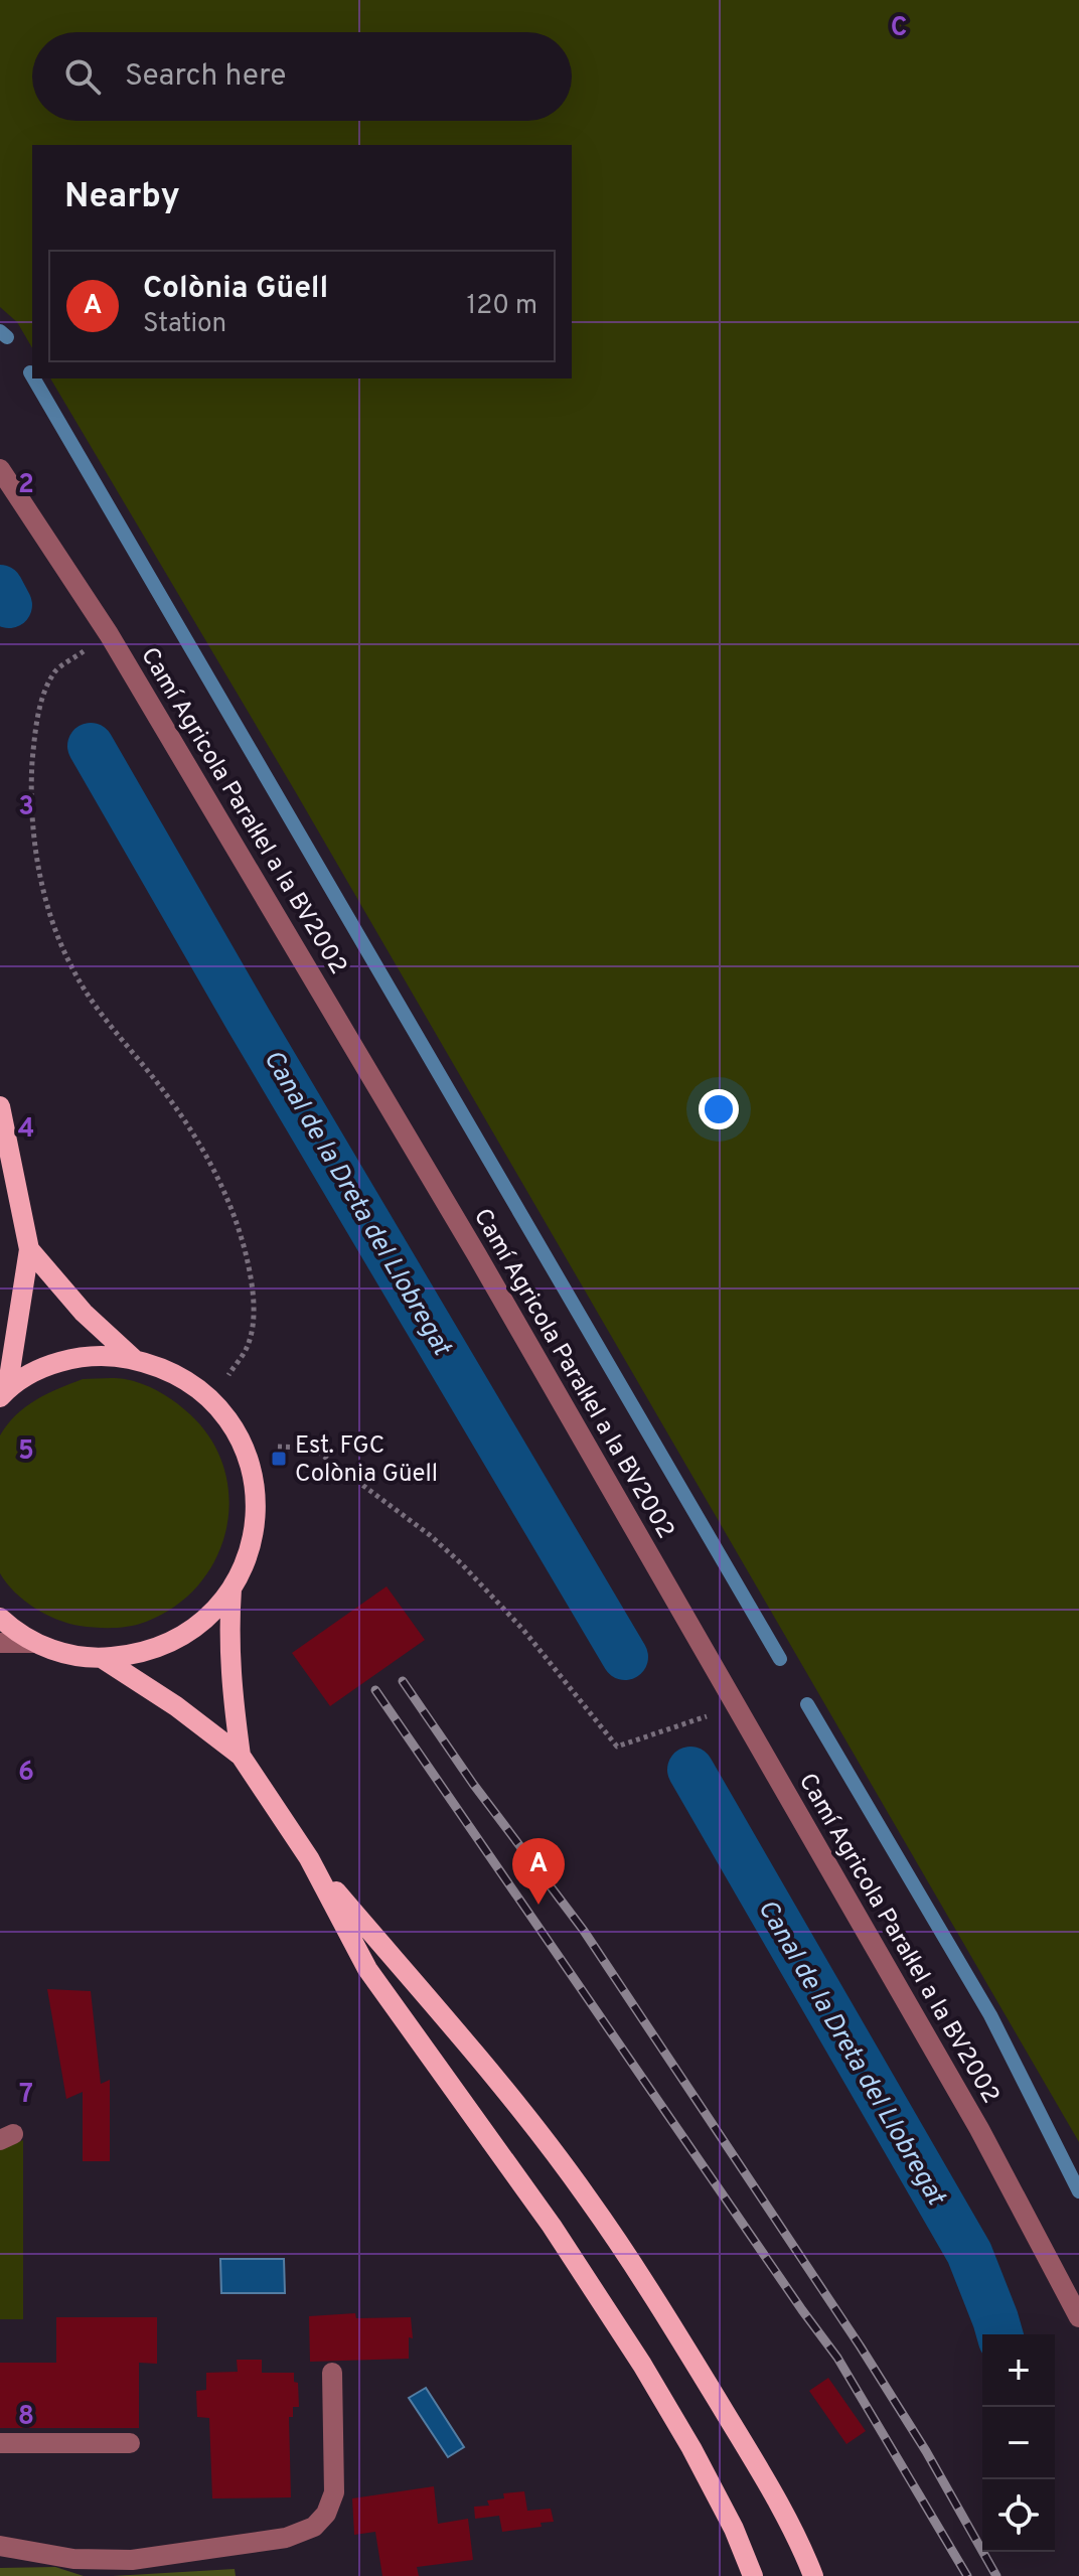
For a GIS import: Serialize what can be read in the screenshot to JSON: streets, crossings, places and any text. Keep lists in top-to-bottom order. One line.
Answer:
{"streets":{"street":["Camí Agricola Paral·lel a la BV2002"]},"water":["Canal de la Dreta del Llobregat"],"places":{"transit":["Est. FGC Colònia Güell"]},"page":{"search":"Search here","heading":"Nearby","list":[{"mark":"A","name":"Colònia Güell","note":"Station","value":"120 m"}],"pins":"A","map_buttons":["+","−"]},"grid":{"columns":["C"],"rows":["2","3","4","5","6","7","8"]}}
